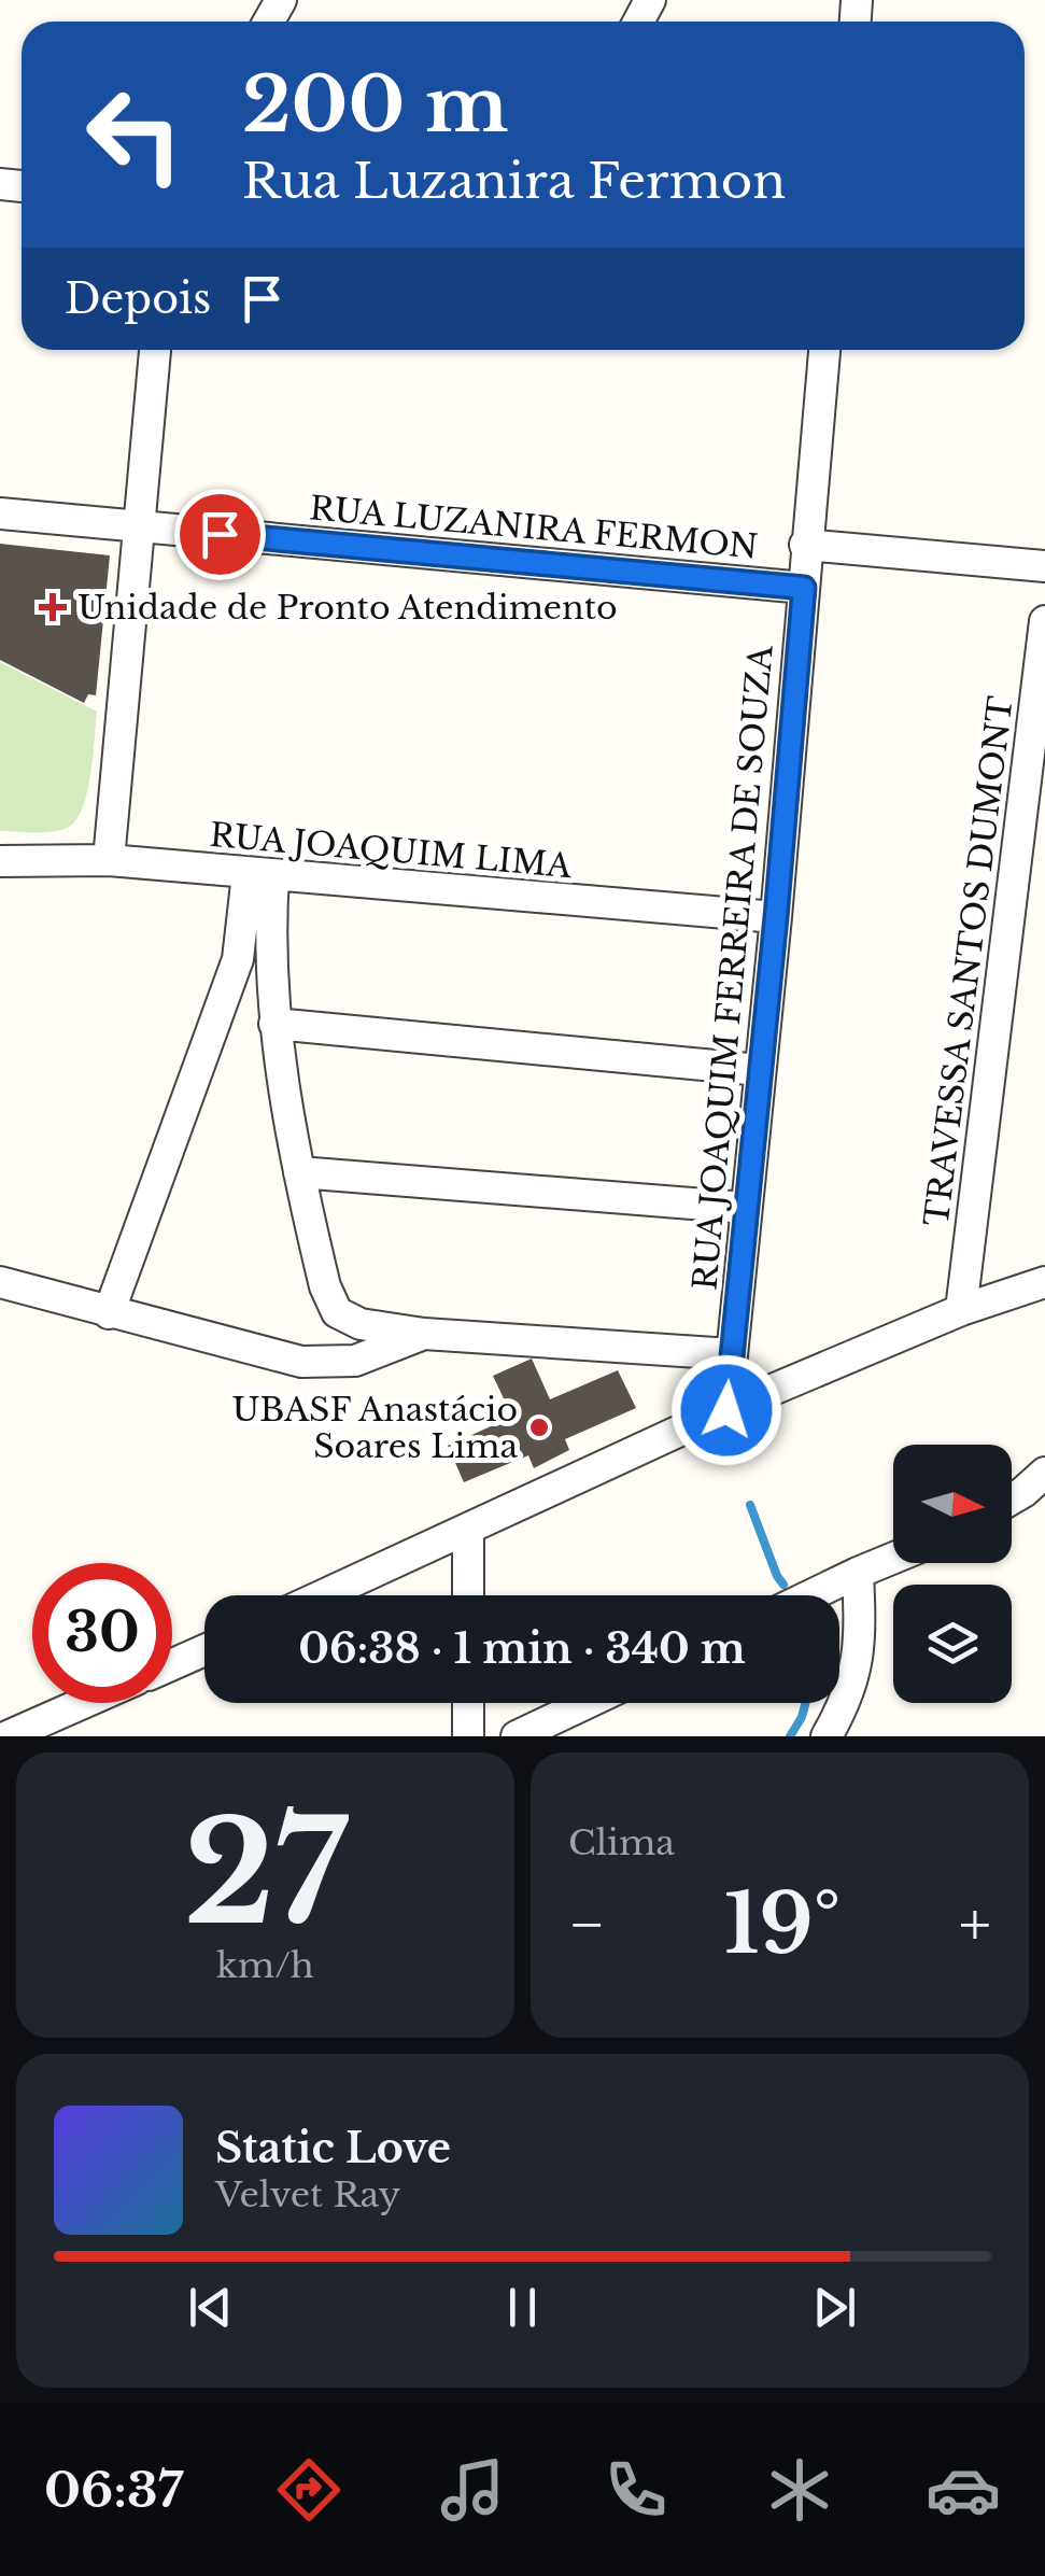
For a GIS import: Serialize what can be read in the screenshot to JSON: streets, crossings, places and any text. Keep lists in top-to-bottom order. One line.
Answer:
{"streets":{"street":["RUA LUZANIRA FERMON","RUA JOAQUIM LIMA","TRAVESSA SANTOS DUMONT","RUA JOAQUIM FERREIRA DE SOUZA"]},"crossings":[["RUA LUZANIRA FERMON","RUA JOAQUIM FERREIRA DE SOUZA"],["RUA JOAQUIM LIMA","RUA JOAQUIM FERREIRA DE SOUZA"]],"places":{"health":["Unidade de Pronto Atendimento"],"other":["UBASF Anastácio Soares Lima"]},"north":"right","page":{"turn":["200 m","Rua Luzanira Fermon"],"then":"Depois","limit":"30","trip":"06:38 · 1 min · 340 m","tile":[["27","km/h"],"Clima"],"heat":["−","19°","+"],"song":["Static Love","Velvet Ray"],"tabs":"06:37"}}
